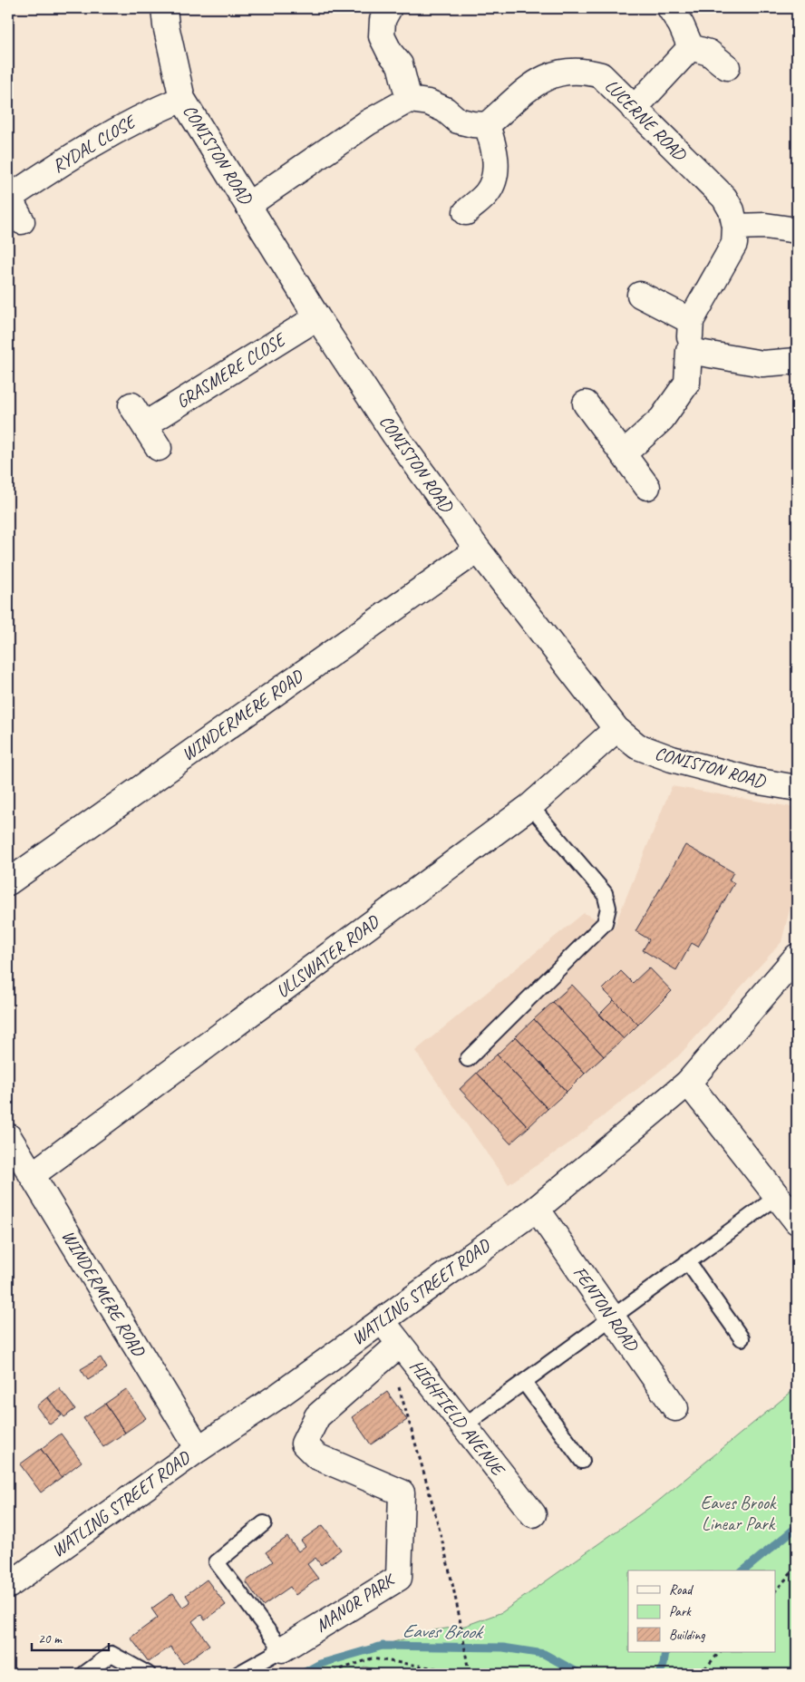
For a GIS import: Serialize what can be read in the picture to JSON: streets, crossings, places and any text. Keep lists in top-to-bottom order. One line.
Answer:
{"streets":{"street":["LUCERNE ROAD","RYDAL CLOSE","CONISTON ROAD","GRASMERE CLOSE","WINDERMERE ROAD","ULLSWATER ROAD","WATLING STREET ROAD","FENTON ROAD","HIGHFIELD AVENUE","MANOR PARK"]},"crossings":[["RYDAL CLOSE","CONISTON ROAD"],["CONISTON ROAD","GRASMERE CLOSE"],["CONISTON ROAD","WINDERMERE ROAD"],["CONISTON ROAD","ULLSWATER ROAD"],["WINDERMERE ROAD","ULLSWATER ROAD"],["WINDERMERE ROAD","WATLING STREET ROAD"],["WATLING STREET ROAD","FENTON ROAD"],["WATLING STREET ROAD","HIGHFIELD AVENUE"],["HIGHFIELD AVENUE","MANOR PARK"]],"water":["Eaves Brook"],"parks":["Eaves Brook Linear Park"],"legend":["Road","Park","Building"],"scale_bar":"20 m"}
